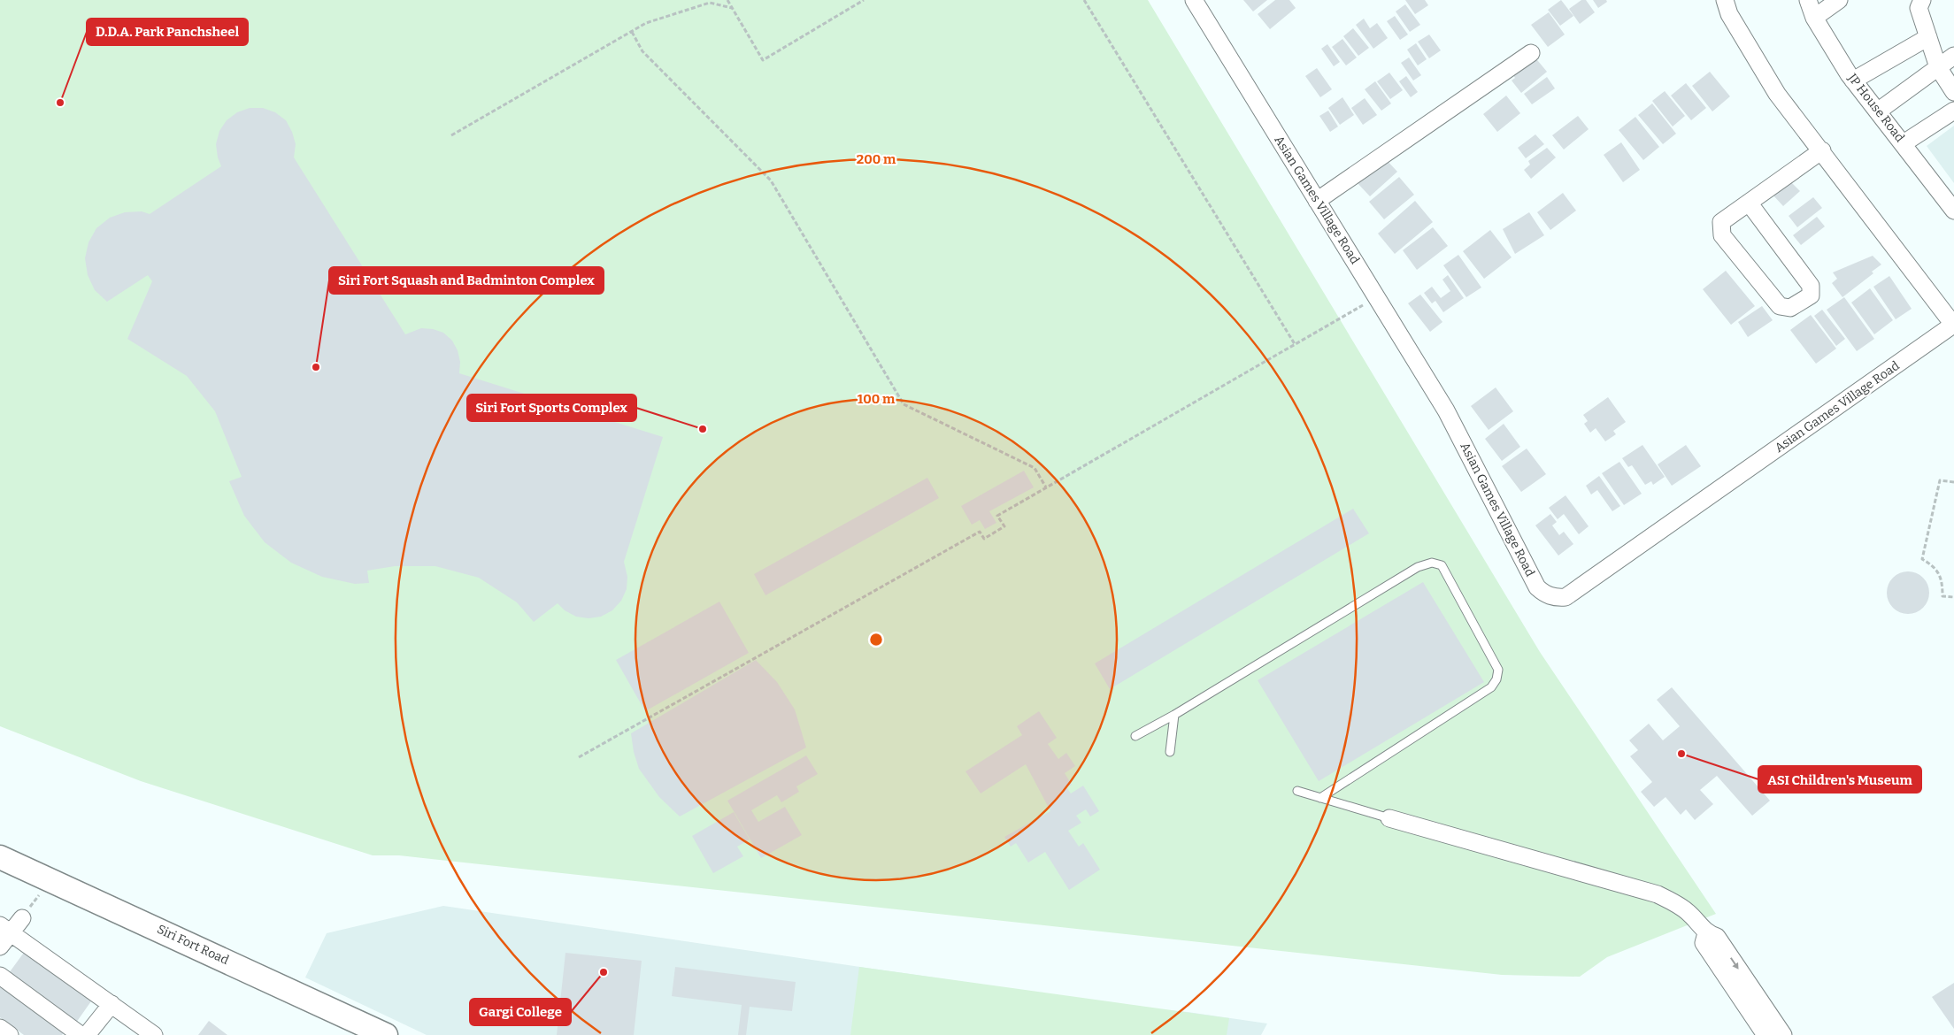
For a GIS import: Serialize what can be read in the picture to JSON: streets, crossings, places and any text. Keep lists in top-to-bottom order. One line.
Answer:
{"streets":{"street":["JP House Road","Asian Games Village Road","Siri Fort Road"]},"places":["D.D.A. Park Panchsheel","Siri Fort Squash and Badminton Complex","Siri Fort Sports Complex","ASI Children's Museum","Gargi College"],"rings":["200 m","100 m"]}
